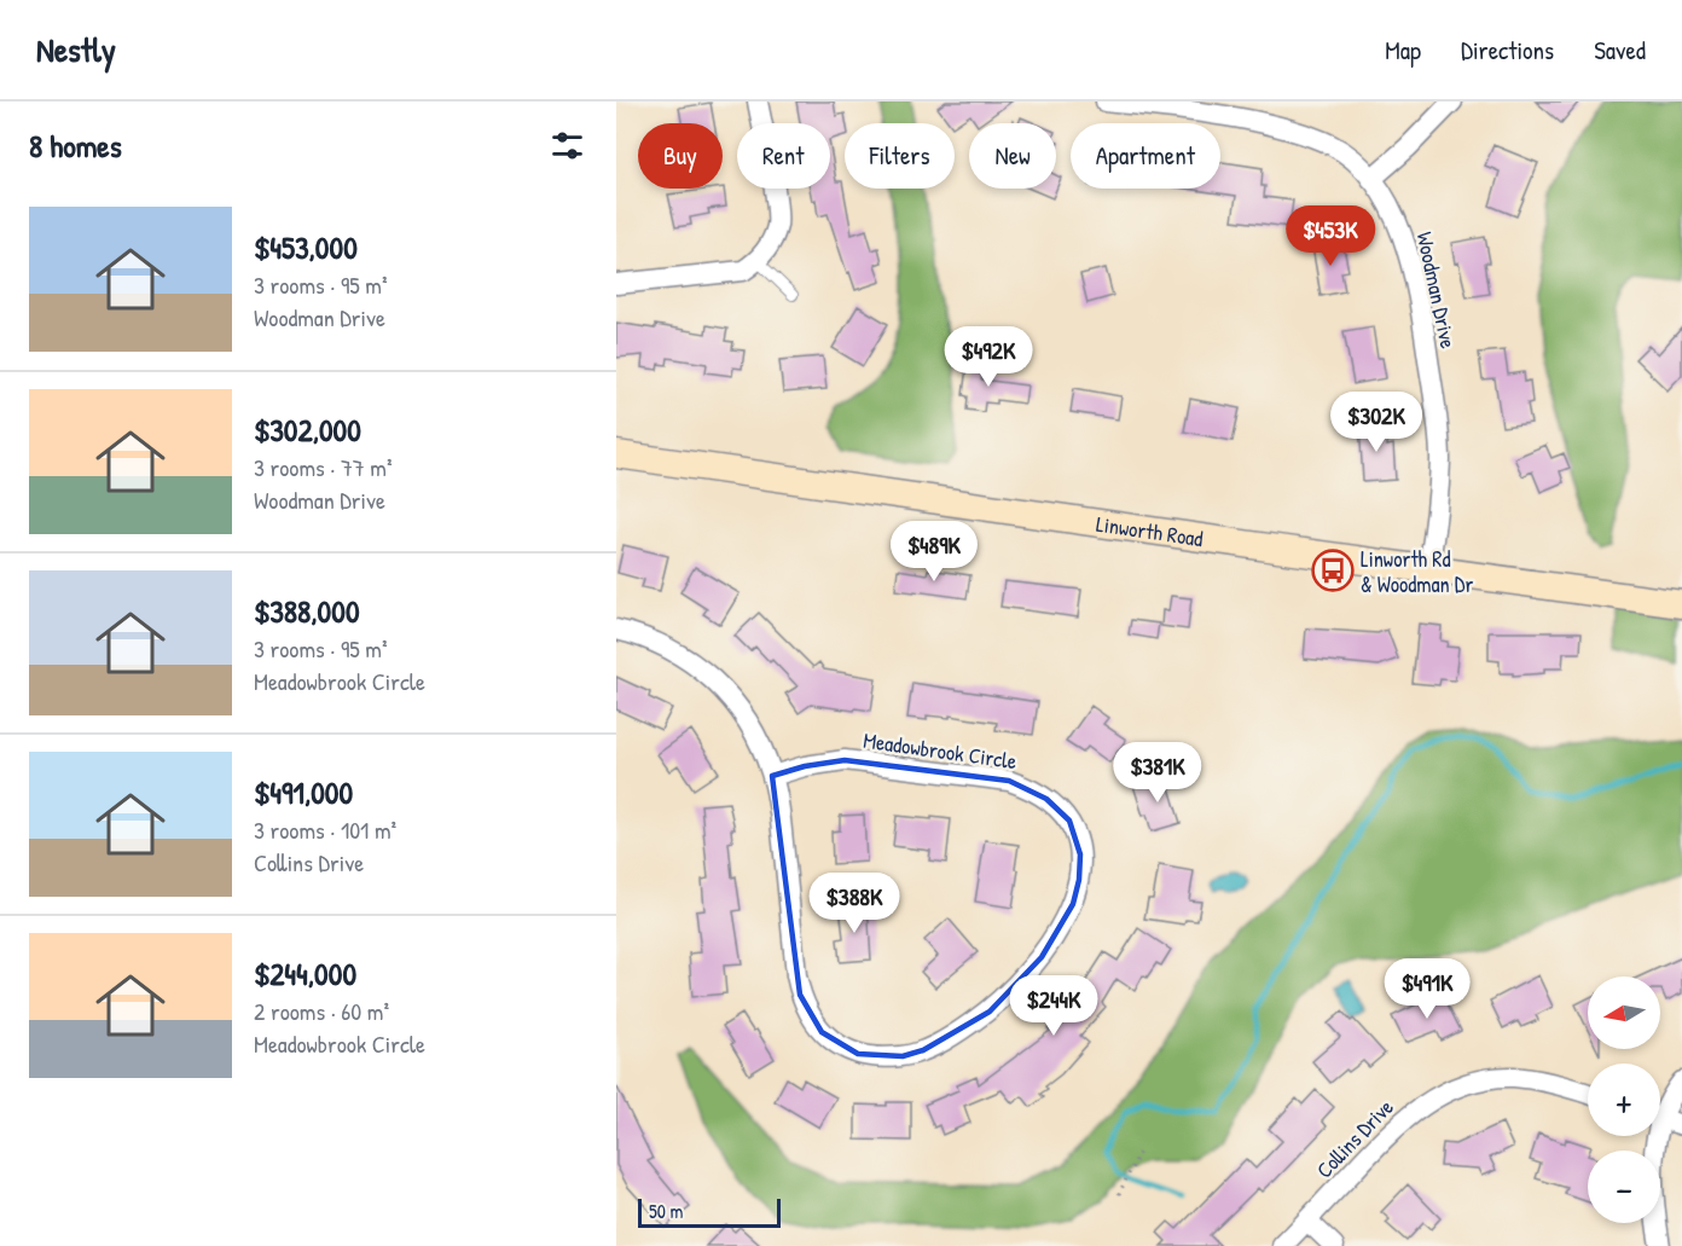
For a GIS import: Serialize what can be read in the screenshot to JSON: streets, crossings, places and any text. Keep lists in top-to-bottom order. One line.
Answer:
{"streets":{"main road":["Linworth Road"],"street":["Woodman Drive","Meadowbrook Circle","Collins Drive"]},"crossings":[["Woodman Drive","Linworth Road"]],"places":{"bus stop":["Linworth Rd & Woodman Dr"]},"scale_bar":"50 m","north":"left","page":{"header":"Nestly","nav":["Map","Directions","Saved"],"heading":"8 homes","chip":["Buy","Rent","Filters","New","Apartment"],"list":[{"name":"$453,000","note":"3 rooms · 95 m² · Woodman Drive"},{"name":"$302,000","note":"3 rooms · 77 m² · Woodman Drive"},{"name":"$388,000","note":"3 rooms · 95 m² · Meadowbrook Circle"},{"name":"$491,000","note":"3 rooms · 101 m² · Collins Drive"},{"name":"$244,000","note":"2 rooms · 60 m² · Meadowbrook Circle"}],"price":["$453K","$492K","$302K","$489K","$381K","$388K","$491K","$244K"],"map_buttons":["+","−"],"scale":"50 m"}}
